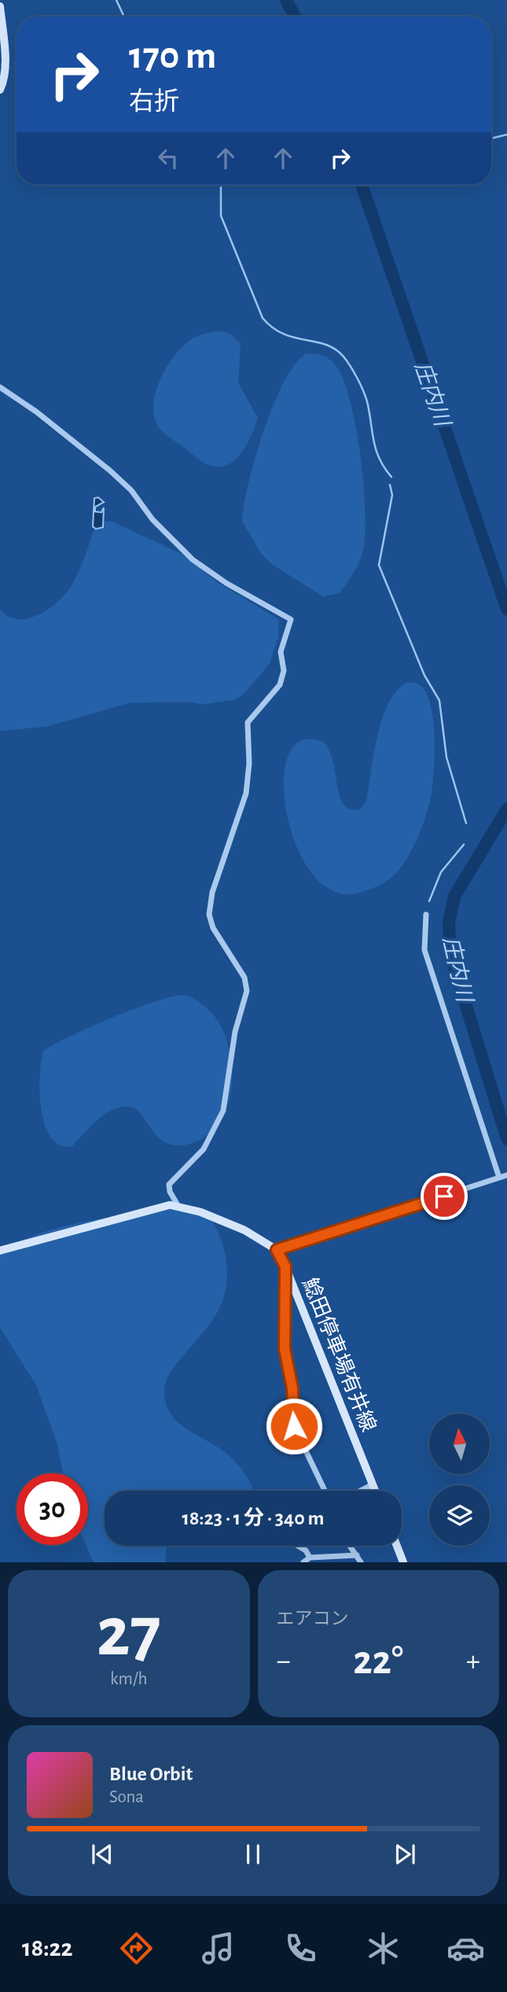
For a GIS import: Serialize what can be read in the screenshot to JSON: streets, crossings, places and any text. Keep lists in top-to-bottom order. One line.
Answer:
{"streets":{"main road":["鯰田停車場有井線"]},"water":["庄内川"],"north":"top","page":{"turn":["170 m","右折"],"limit":"30","trip":"18:23 · 1 分 · 340 m","tile":[["27","km/h"],"エアコン"],"heat":["−","22°","+"],"song":["Blue Orbit","Sona"],"tabs":"18:22"}}
